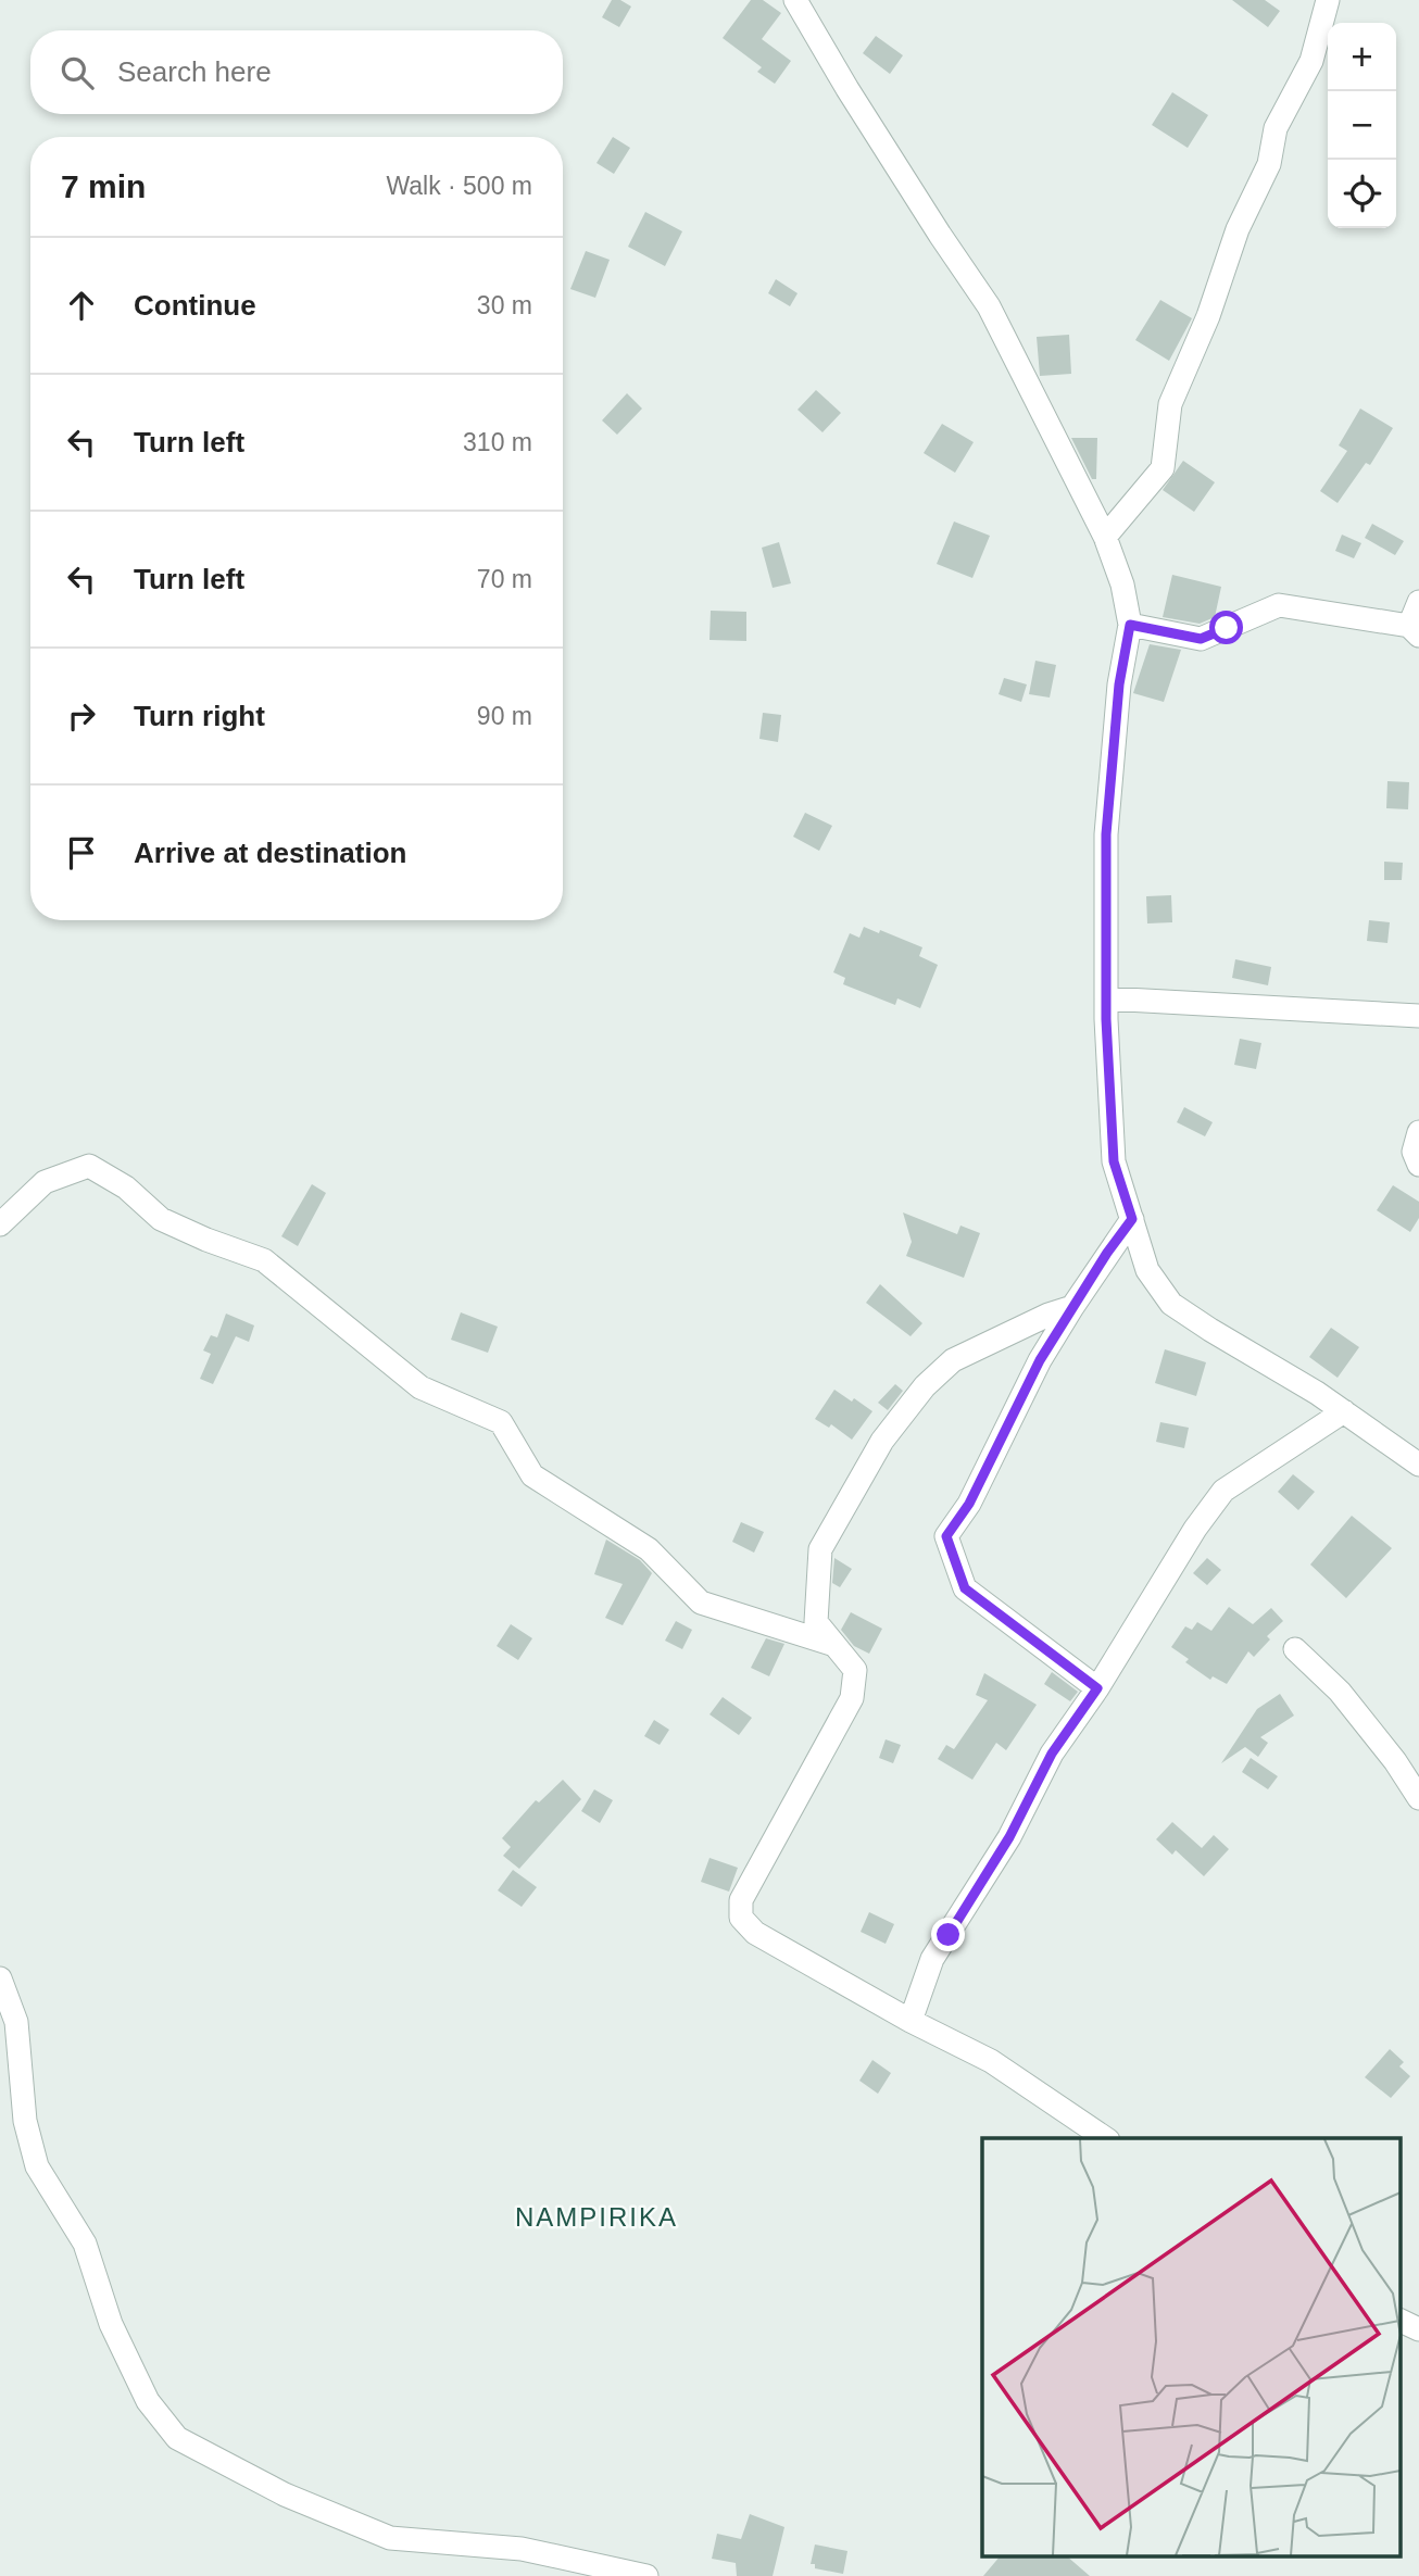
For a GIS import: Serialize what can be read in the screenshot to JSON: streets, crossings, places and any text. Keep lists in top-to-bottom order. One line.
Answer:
{"districts":["NAMPIRIKA"],"page":{"map_buttons":["+","−"],"search":"Search here","heading":["7 min","Walk · 500 m"],"list":[["Continue","30 m"],["Turn left","310 m"],["Turn left","70 m"],["Turn right","90 m"],"Arrive at destination"]}}
